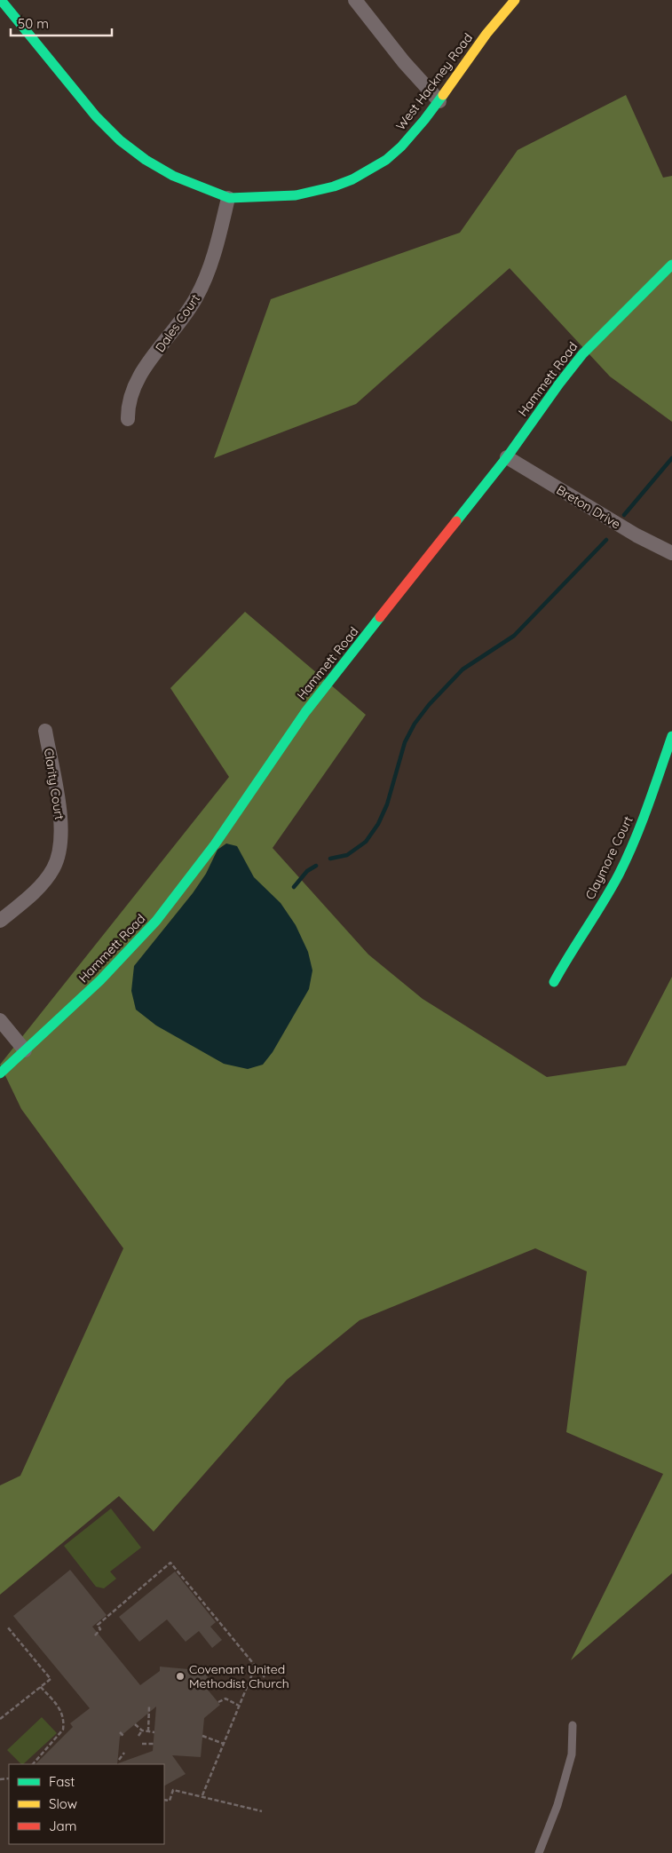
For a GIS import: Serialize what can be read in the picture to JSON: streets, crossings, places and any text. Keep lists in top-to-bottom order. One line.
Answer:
{"streets":{"street":["West Hackney Road","Dales Court","Hammett Road","Breton Drive","Clarity Court","Claymore Court"]},"crossings":[["West Hackney Road","Dales Court"],["Hammett Road","Breton Drive"]],"places":["Covenant United Methodist Church"],"legend":["Fast","Slow","Jam"],"scale_bar":"50 m"}
